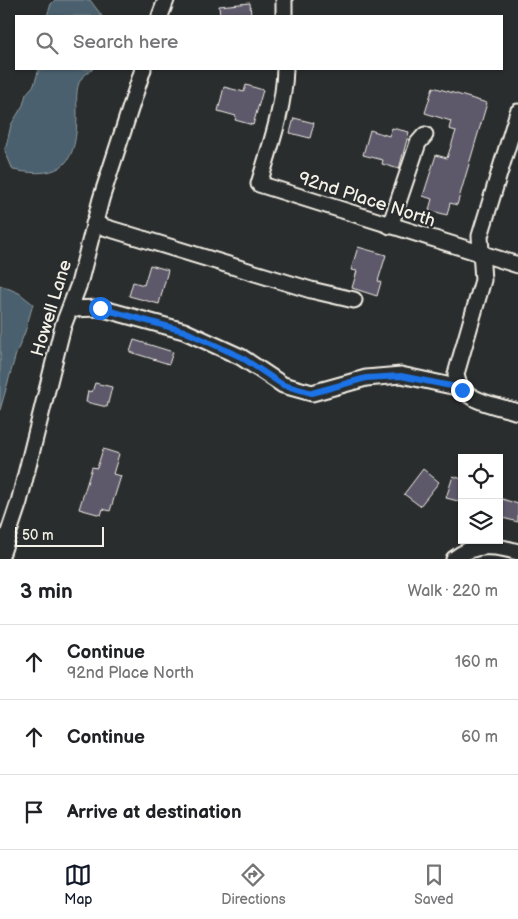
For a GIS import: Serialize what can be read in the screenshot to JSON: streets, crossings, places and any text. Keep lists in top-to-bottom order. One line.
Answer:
{"streets":{"street":["92nd Place North","Howell Lane"]},"scale_bar":"50 m","page":{"search":"Search here","scale":"50 m","heading":["3 min","Walk · 220 m"],"list":[["Continue","92nd Place North","160 m"],["Continue","60 m"],"Arrive at destination"],"nav":["Map","Directions","Saved"]}}
